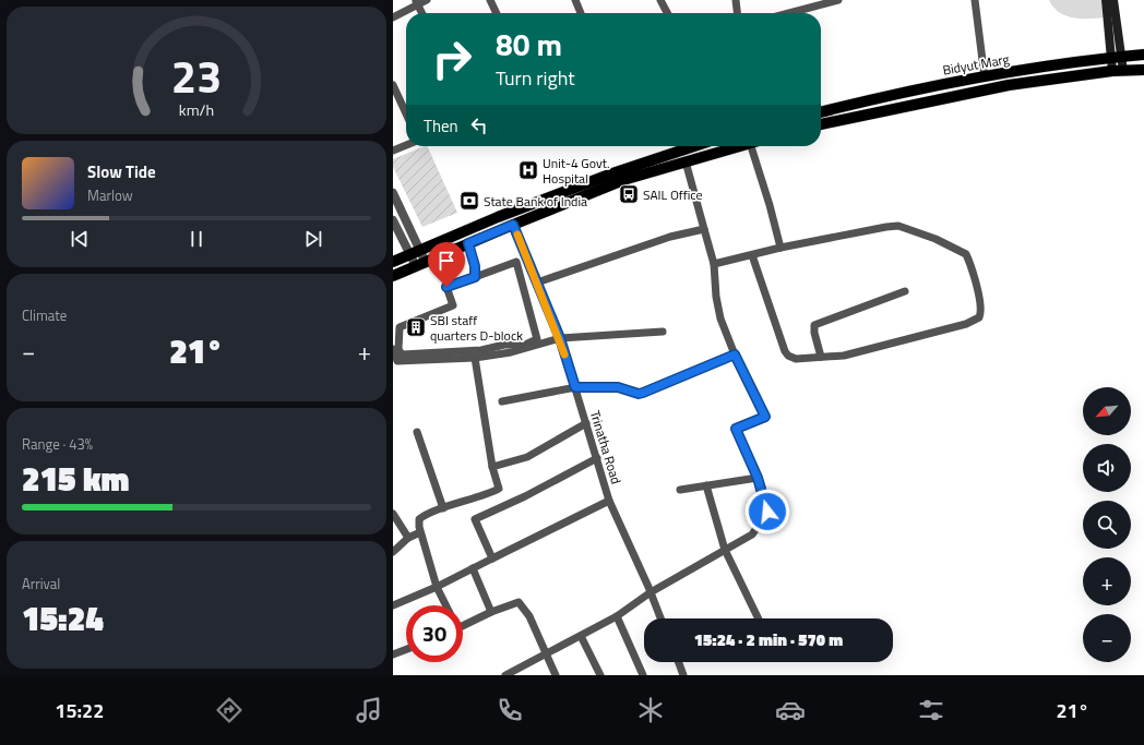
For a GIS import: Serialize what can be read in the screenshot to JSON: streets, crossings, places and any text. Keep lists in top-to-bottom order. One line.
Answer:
{"streets":{"main road":["Bidyut Marg"],"street":["Trinatha Road"]},"places":{"hospital":["Unit-4 Govt. Hospital"],"bus stop":["SAIL Office"],"bank":["State Bank of India"],"building":["SBI staff quarters D-block"]},"north":"bottom left","page":{"turn":["80 m","Turn right"],"then":"Then","song":["Slow Tide","Marlow"],"tile":["Climate",["Range · 43%","215 km"],["Arrival","15:24"]],"heat":["−","21°","+"],"map_buttons":["+","−"],"limit":"30","trip":"15:24 · 2 min · 570 m","tabs":["15:22","21°"],"gauge":["23","km/h"]}}
